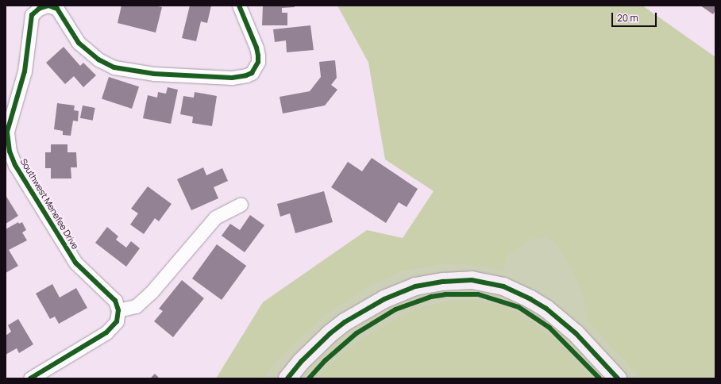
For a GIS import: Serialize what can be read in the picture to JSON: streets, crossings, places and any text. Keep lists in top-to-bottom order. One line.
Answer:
{"streets":{"street":["Southwest Menefee Drive"]},"scale_bar":"20 m"}
